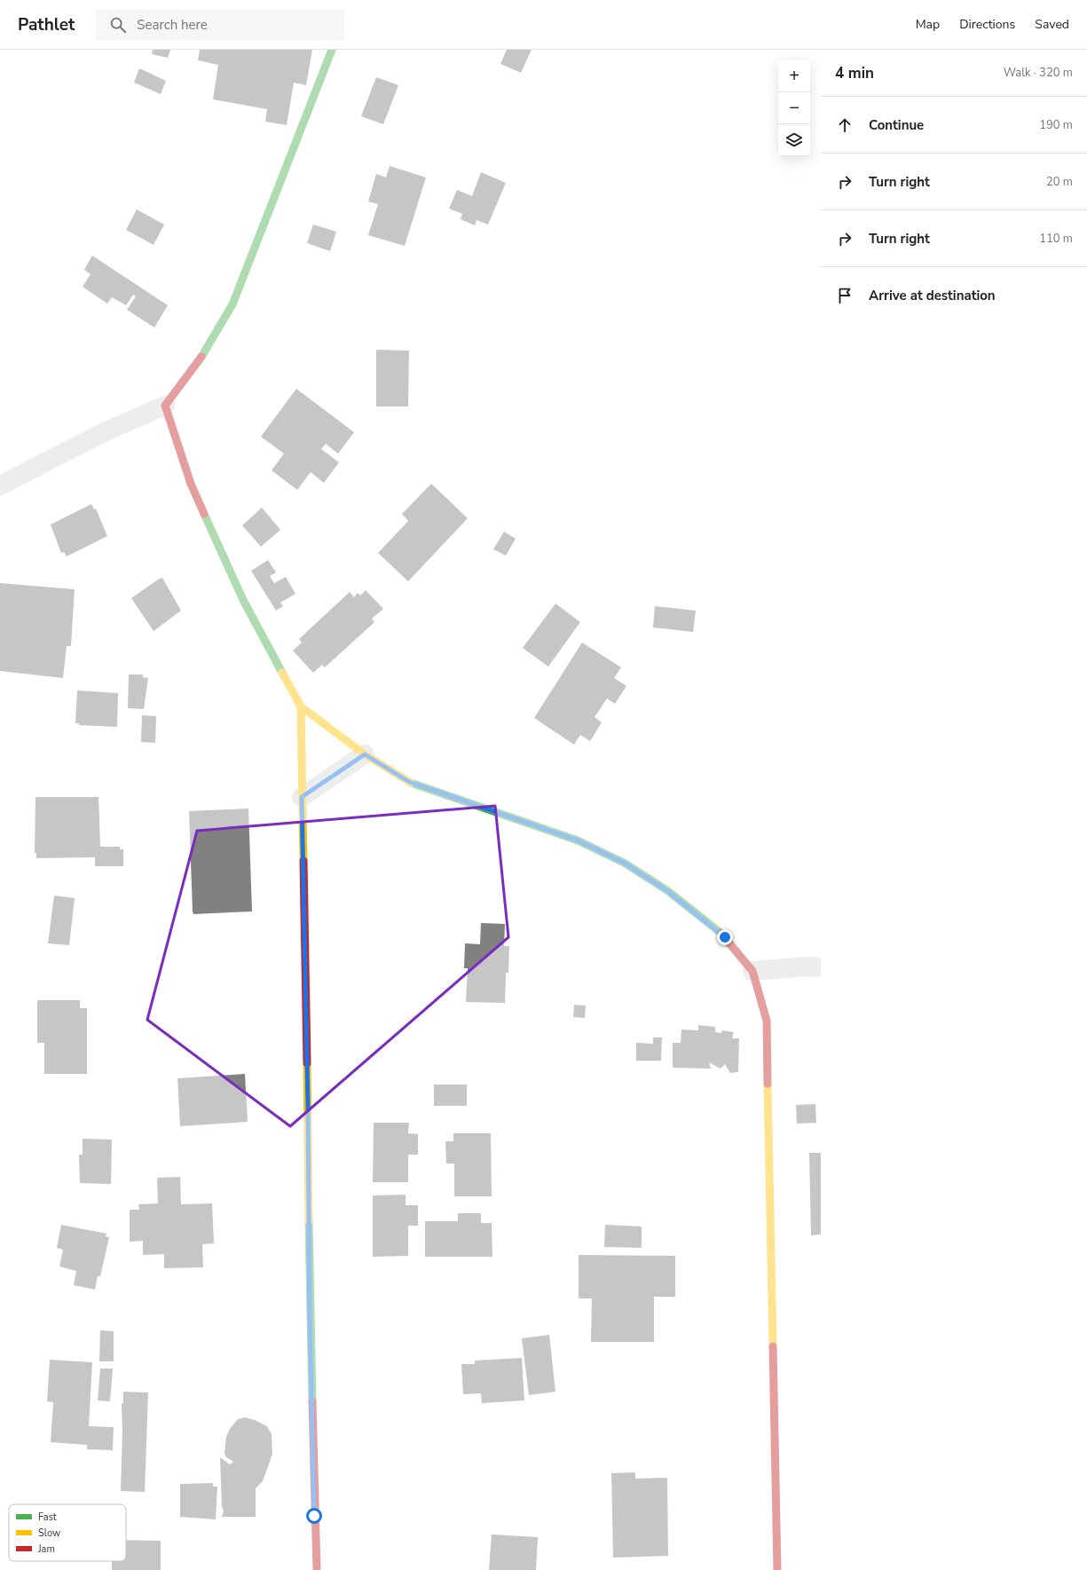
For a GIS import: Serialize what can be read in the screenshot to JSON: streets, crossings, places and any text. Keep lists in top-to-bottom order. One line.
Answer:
{"legend":["Fast","Slow","Jam"],"page":{"header":"Pathlet","search":"Search here","nav":["Map","Directions","Saved"],"heading":["4 min","Walk · 320 m"],"map_buttons":["+","−"],"list":[["Continue","190 m"],["Turn right","20 m"],["Turn right","110 m"],"Arrive at destination"]}}
